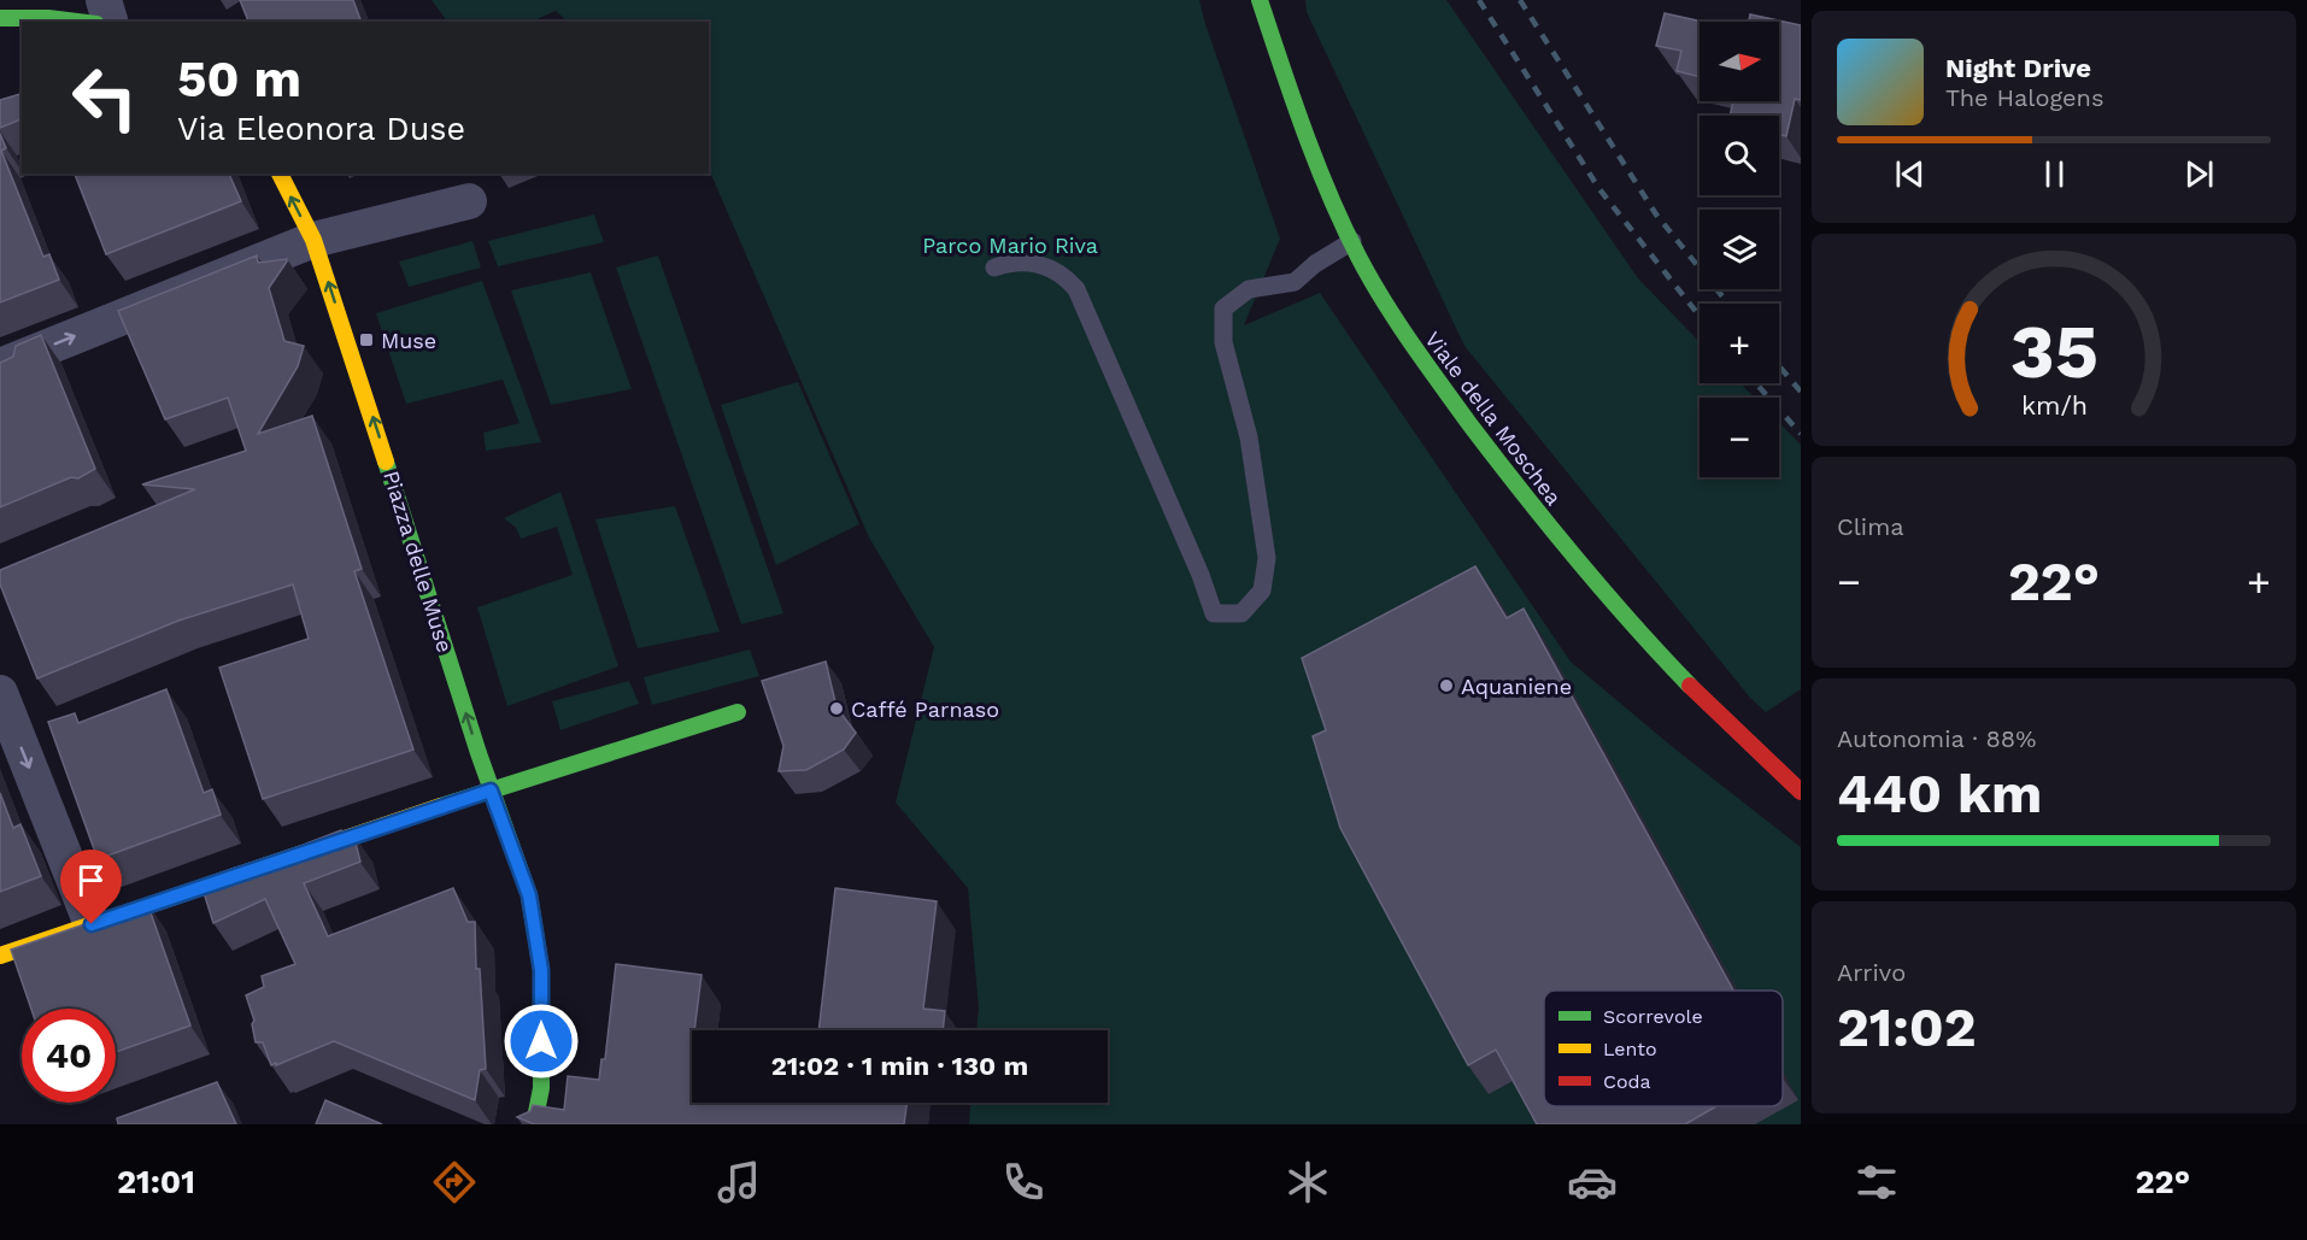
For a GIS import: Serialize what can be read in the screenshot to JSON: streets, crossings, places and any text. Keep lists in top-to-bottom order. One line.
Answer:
{"streets":{"street":["Viale della Moschea","Piazza delle Muse"]},"one_way":["Piazza delle Muse"],"parks":["Parco Mario Riva"],"places":{"transit":["Muse"],"other":["Aquaniene","Caffé Parnaso"]},"legend":["Scorrevole","Lento","Coda"],"north":"right","page":{"map_buttons":["+","−"],"turn":["50 m","Via Eleonora Duse"],"song":["Night Drive","The Halogens"],"tile":["Clima",["Autonomia · 88%","440 km"],["Arrivo","21:02"]],"heat":["−","22°","+"],"limit":"40","trip":"21:02 · 1 min · 130 m","tabs":["21:01","22°"],"gauge":["35","km/h"]}}
